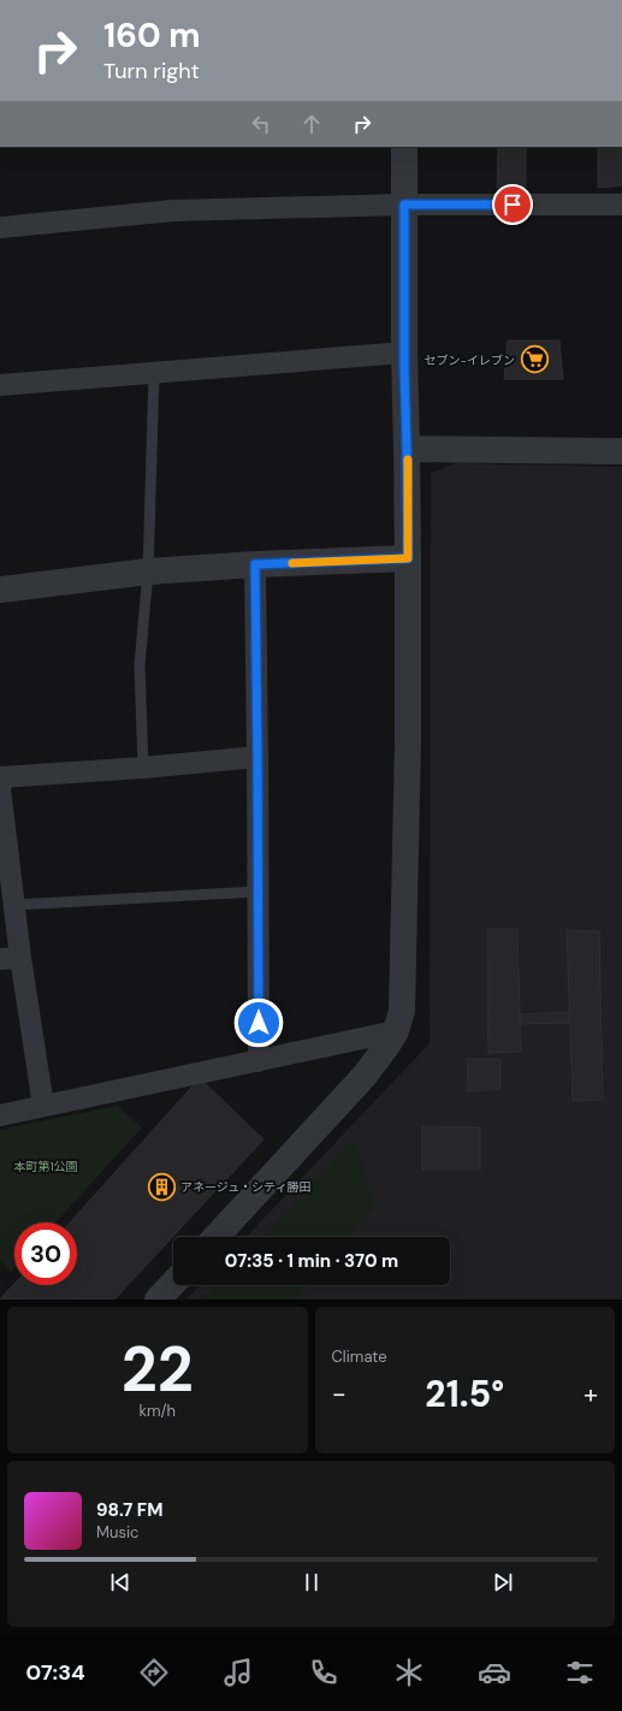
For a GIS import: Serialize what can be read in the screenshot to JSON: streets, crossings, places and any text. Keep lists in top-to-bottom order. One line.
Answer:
{"parks":["本町第1公園"],"places":{"supermarket":["セブン-イレブン"],"building":["アネージュ・シティ勝田"]},"page":{"turn":["160 m","Turn right"],"limit":"30","trip":"07:35 · 1 min · 370 m","tile":[["22","km/h"],"Climate"],"heat":["−","21.5°","+"],"song":["98.7 FM","Music"],"tabs":"07:34"}}
